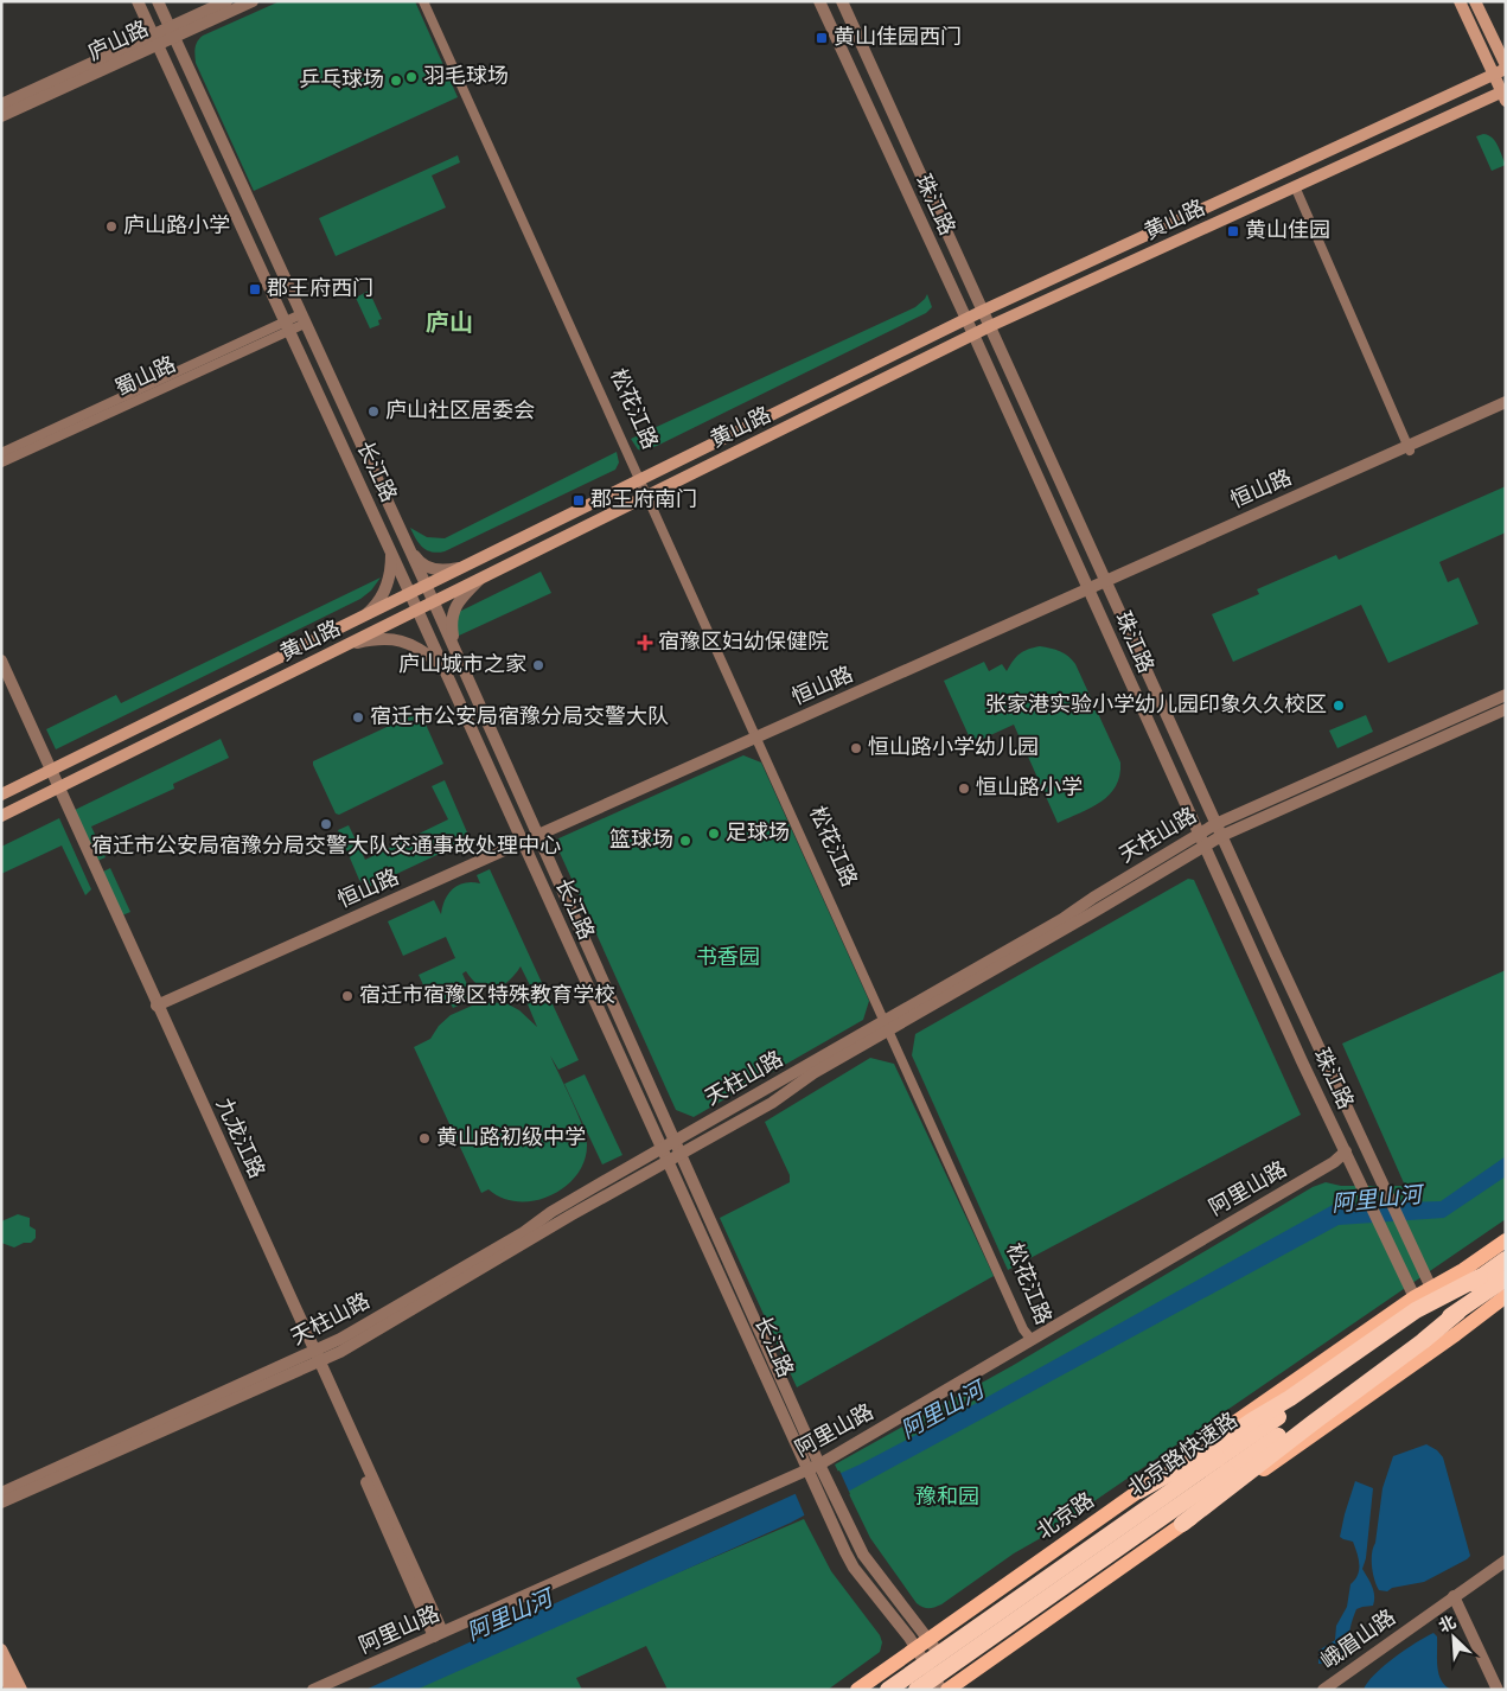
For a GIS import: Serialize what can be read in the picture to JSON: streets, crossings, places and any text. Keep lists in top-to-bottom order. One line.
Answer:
{"streets":{"highway":["北京路快速路"],"main road":["黄山路","北京路"],"street":["庐山路","珠江路","蜀山路","松花江路","长江路","恒山路","天柱山路","九龙江路","阿里山路","峨眉山路"]},"crossings":[["庐山路","长江路"],["珠江路","黄山路"],["珠江路","恒山路"],["珠江路","天柱山路"],["珠江路","阿里山路"],["珠江路","北京路"],["黄山路","松花江路"],["黄山路","长江路"],["黄山路","九龙江路"],["蜀山路","长江路"],["松花江路","恒山路"],["松花江路","天柱山路"],["松花江路","阿里山路"],["长江路","恒山路"],["长江路","天柱山路"],["长江路","阿里山路"],["长江路","北京路"],["恒山路","九龙江路"],["天柱山路","九龙江路"],["九龙江路","阿里山路"]],"districts":["庐山"],"water":["阿里山河"],"parks":["书香园","豫和园"],"places":{"transit":["黄山佳园西门","黄山佳园","郡王府西门","郡王府南门"],"other":["羽毛球场","乒乓球场","庐山路小学","庐山社区居委会","庐山城市之家","张家港实验小学幼儿园印象久久校区","宿迁市公安局宿豫分局交警大队","恒山路小学幼儿园","恒山路小学","宿迁市公安局宿豫分局交警大队交通事故处理中心","足球场","篮球场","宿迁市宿豫区特殊教育学校","黄山路初级中学"],"health":["宿豫区妇幼保健院"]},"north":"top left"}
